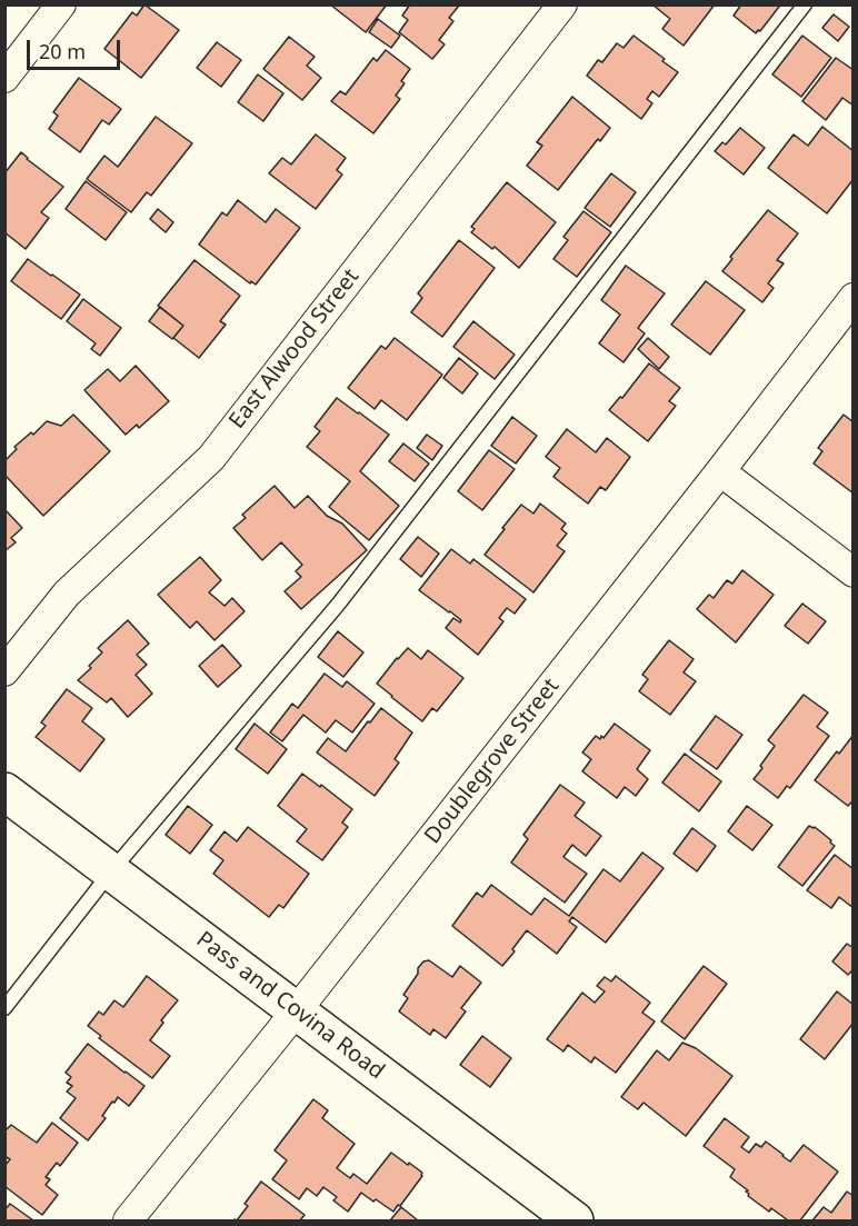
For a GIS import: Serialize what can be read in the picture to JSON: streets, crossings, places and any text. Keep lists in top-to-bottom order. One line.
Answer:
{"streets":{"street":["East Alwood Street","Doublegrove Street","Pass and Covina Road"]},"crossings":[["Doublegrove Street","Pass and Covina Road"]],"scale_bar":"20 m"}
